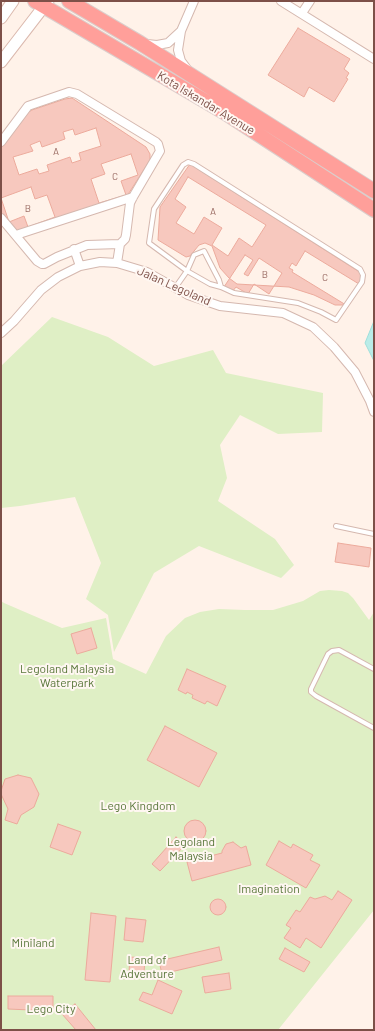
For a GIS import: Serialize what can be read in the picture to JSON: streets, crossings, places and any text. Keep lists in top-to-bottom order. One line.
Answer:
{"streets":{"highway":["Kota Iskandar Avenue"],"street":["Jalan Legoland"]},"parks":["Legoland Malaysia Waterpark","Lego Kingdom","Legoland Malaysia","Imagination","Miniland","Land of Adventure","Lego City"],"house_numbers":["A","C","B","A","B","C"]}
